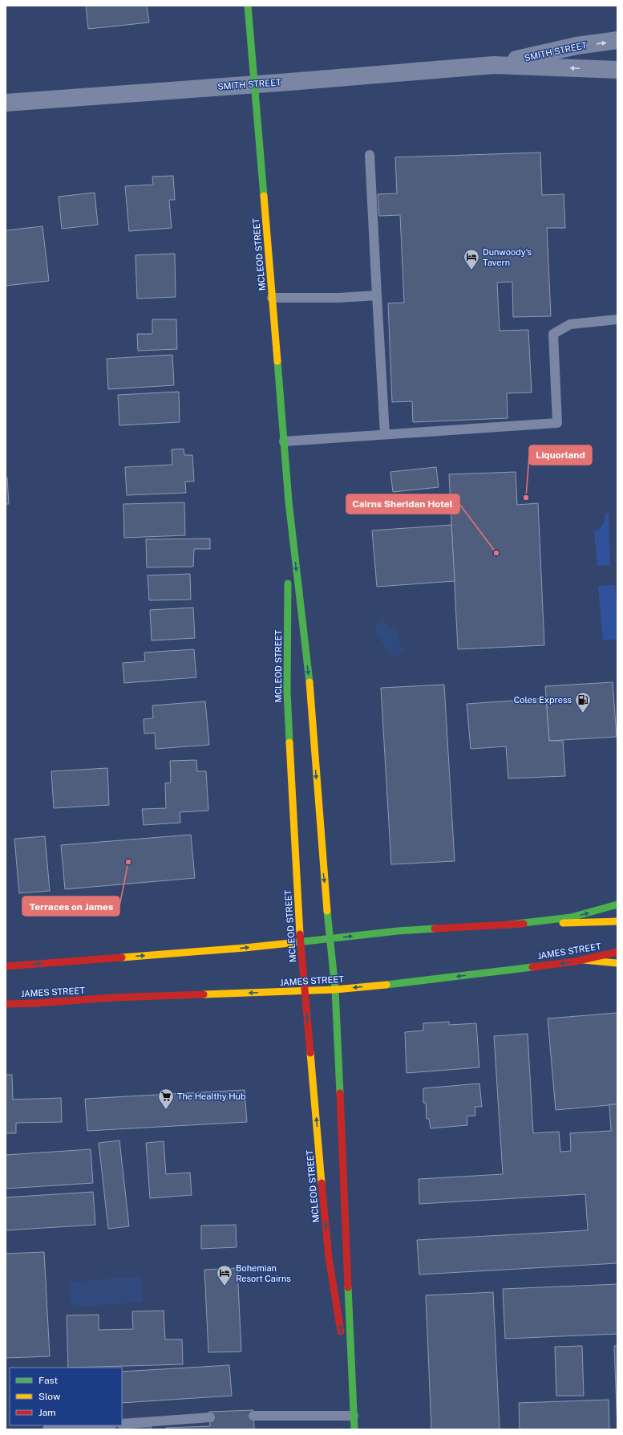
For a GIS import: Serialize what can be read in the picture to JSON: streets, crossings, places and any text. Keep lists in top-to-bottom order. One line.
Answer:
{"streets":{"main road":["MCLEOD STREET","JAMES STREET"],"street":["SMITH STREET"]},"crossings":[["SMITH STREET","MCLEOD STREET"],["MCLEOD STREET","JAMES STREET"]],"places":{"hotel":["Dunwoody's Tavern","Bohemian Resort Cairns"],"other":["Liquorland","Cairns Sheridan Hotel","Terraces on James"],"fuel station":["Coles Express"],"supermarket":["The Healthy Hub"]},"legend":["Fast","Slow","Jam"]}
